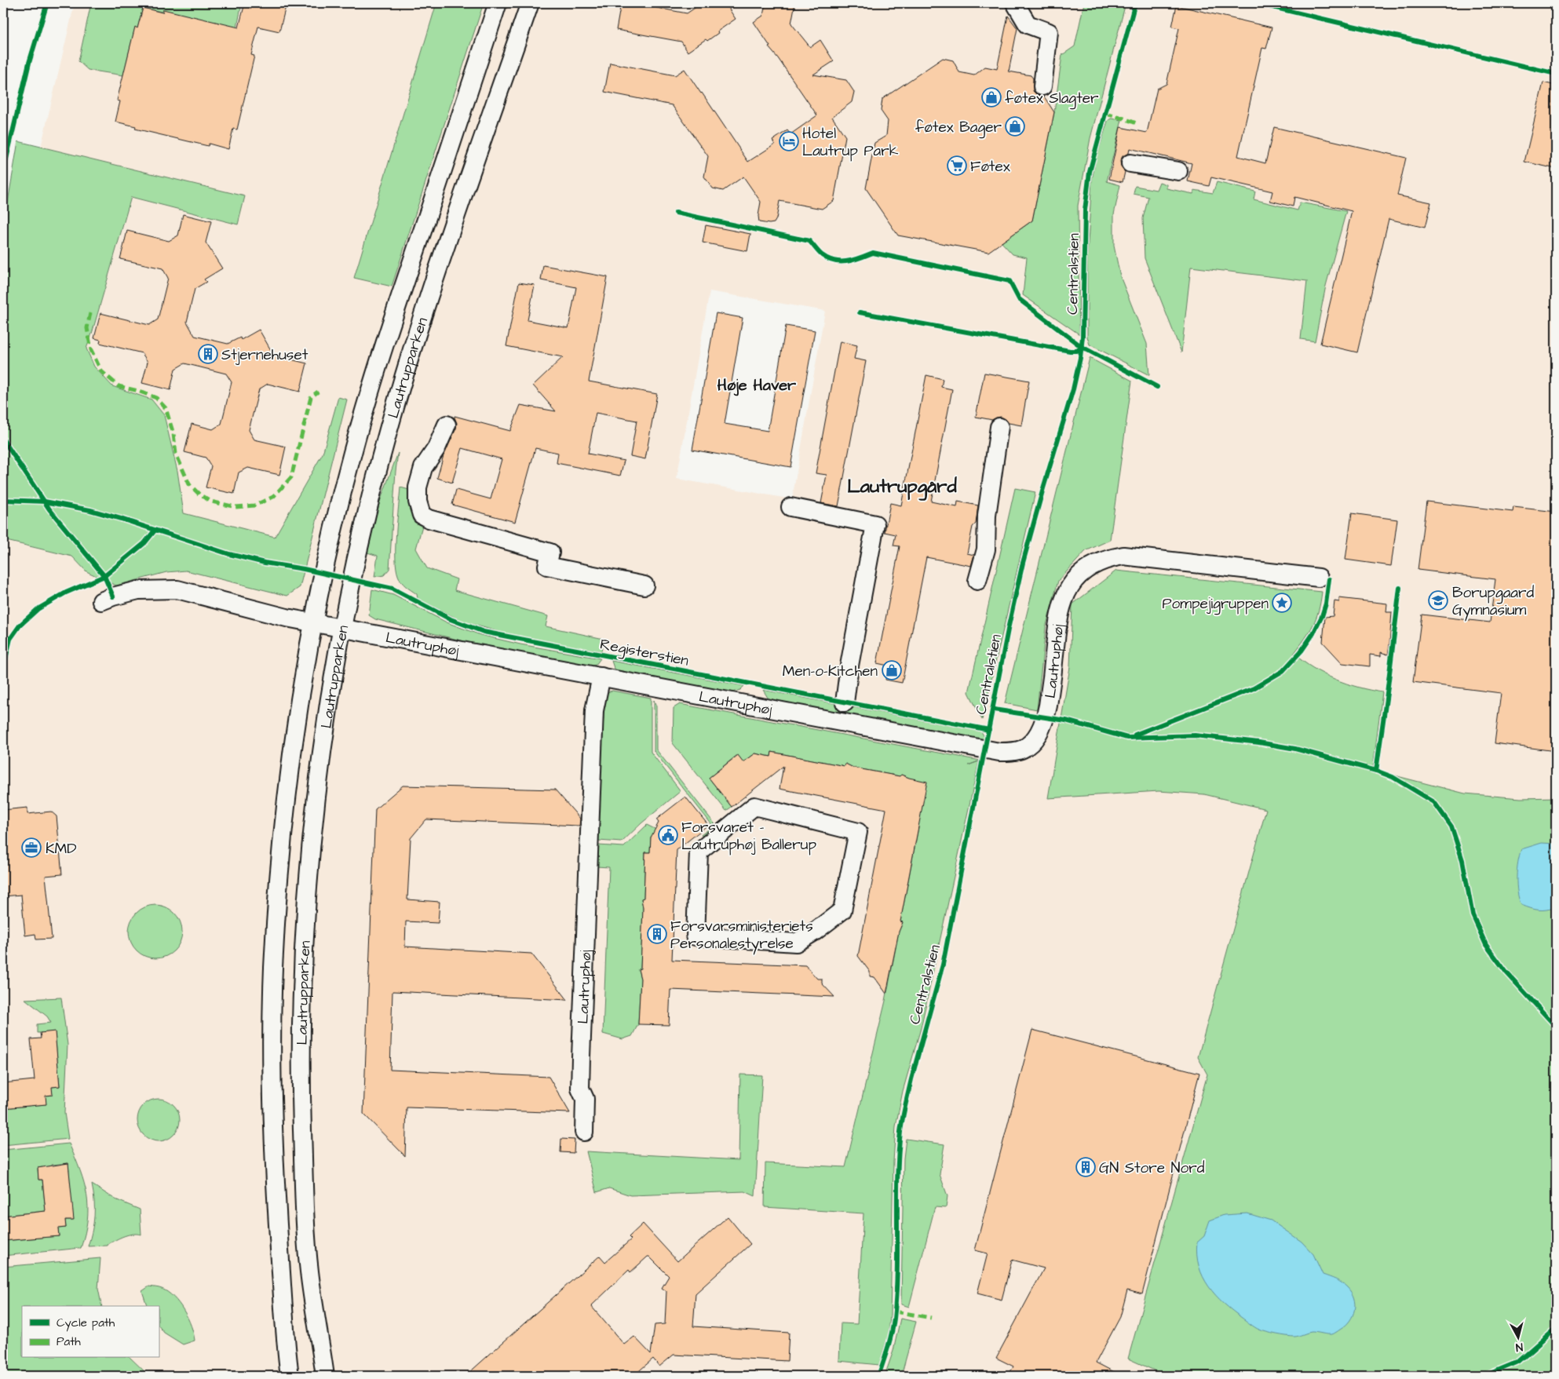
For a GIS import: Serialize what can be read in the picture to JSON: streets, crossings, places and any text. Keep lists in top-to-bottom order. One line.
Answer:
{"streets":{"street":["Lautrupparken","Lautruphøj"],"cycle path":["Centralstien","Registerstien"]},"crossings":[["Lautrupparken","Lautruphøj"]],"districts":["Høje Haver","Lautrupgård"],"places":{"shop":["føtex Slagter","føtex Bager","Men-o-Kitchen"],"hotel":["Hotel Lautrup Park"],"supermarket":["Føtex"],"building":["Stjernehuset","Forsvarsministeriets Personalestyrelse","GN Store Nord"],"school or university":["Borupgaard Gymnasium"],"place":["Pompejigruppen"],"public building":["Forsvaret - Lautruphøj Ballerup"],"office":["KMD"]},"legend":["Cycle path","Path"],"north":"bottom"}
